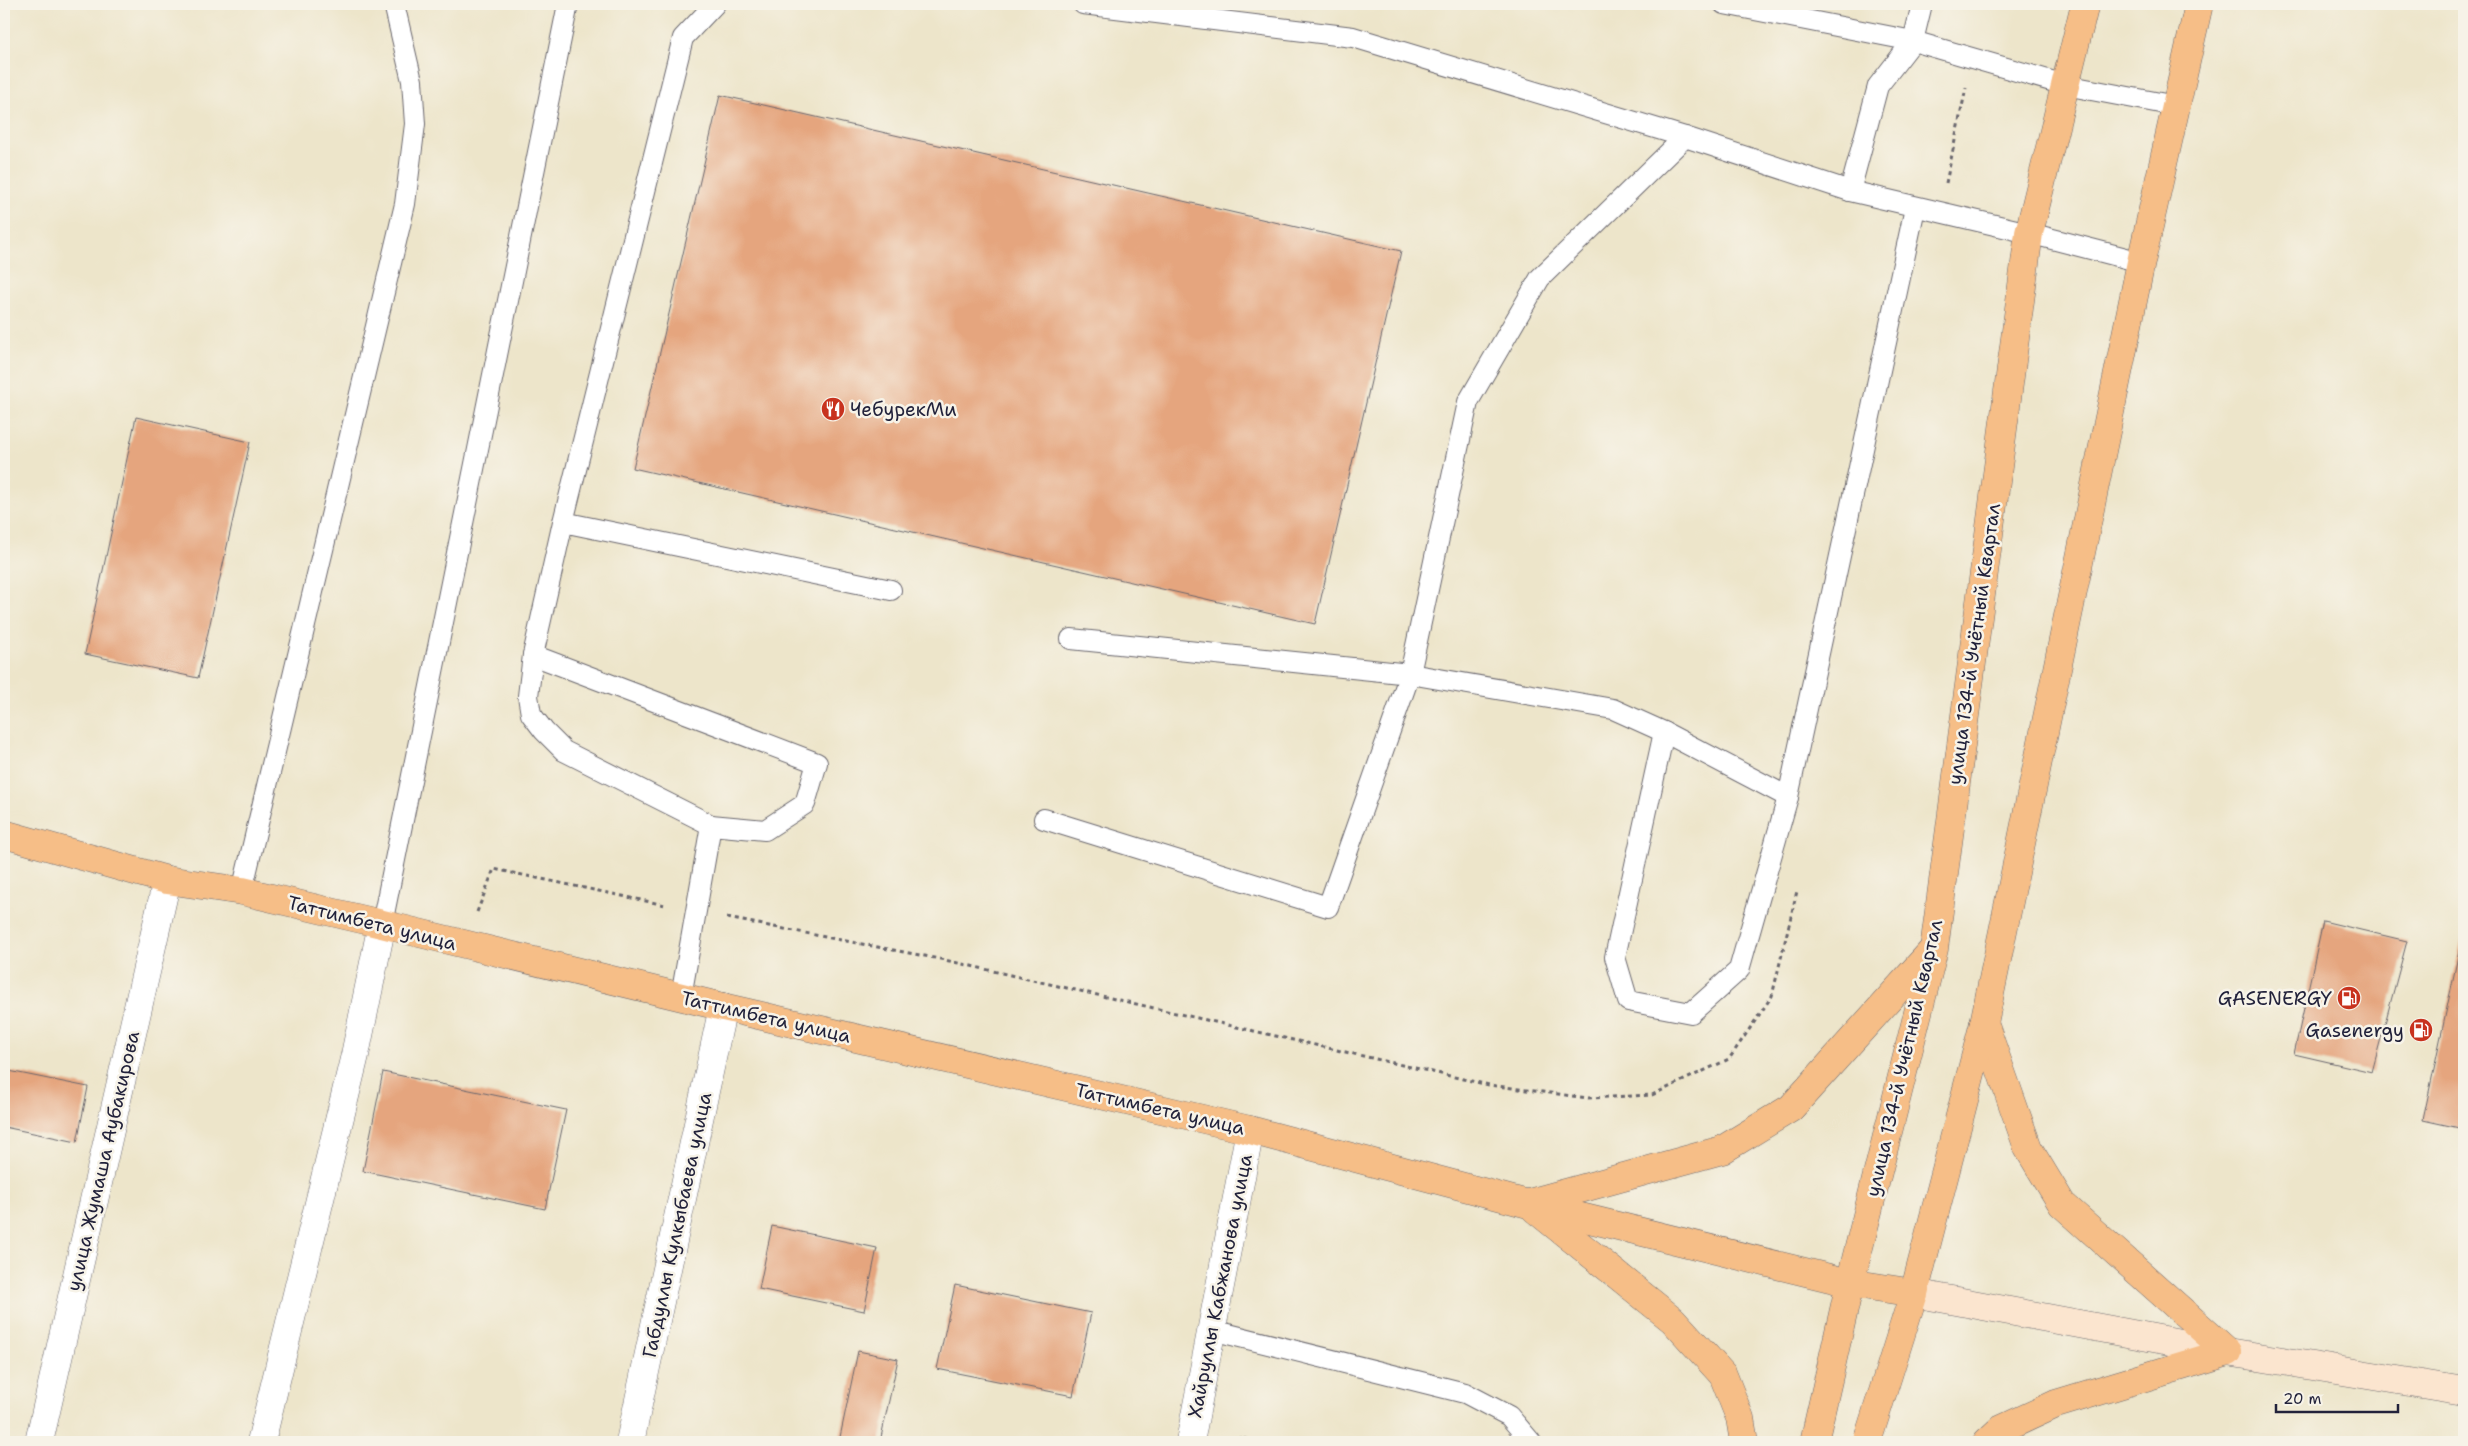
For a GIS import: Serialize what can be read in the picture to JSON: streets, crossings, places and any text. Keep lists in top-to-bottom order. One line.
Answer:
{"streets":{"main road":["улица 134-й Учётный Квартал","Таттимбета улица"],"street":["улица Жумаша Аубакирова","Габдуллы Кулкыбаева улица","Хайруллы Кабжанова улица"]},"crossings":[["улица 134-й Учётный Квартал","Таттимбета улица"],["Таттимбета улица","улица Жумаша Аубакирова"],["Таттимбета улица","Габдуллы Кулкыбаева улица"],["Таттимбета улица","Хайруллы Кабжанова улица"]],"places":{"restaurant":["ЧебурекМи"],"fuel station":["GASENERGY","Gasenergy"]},"scale_bar":"20 m"}
